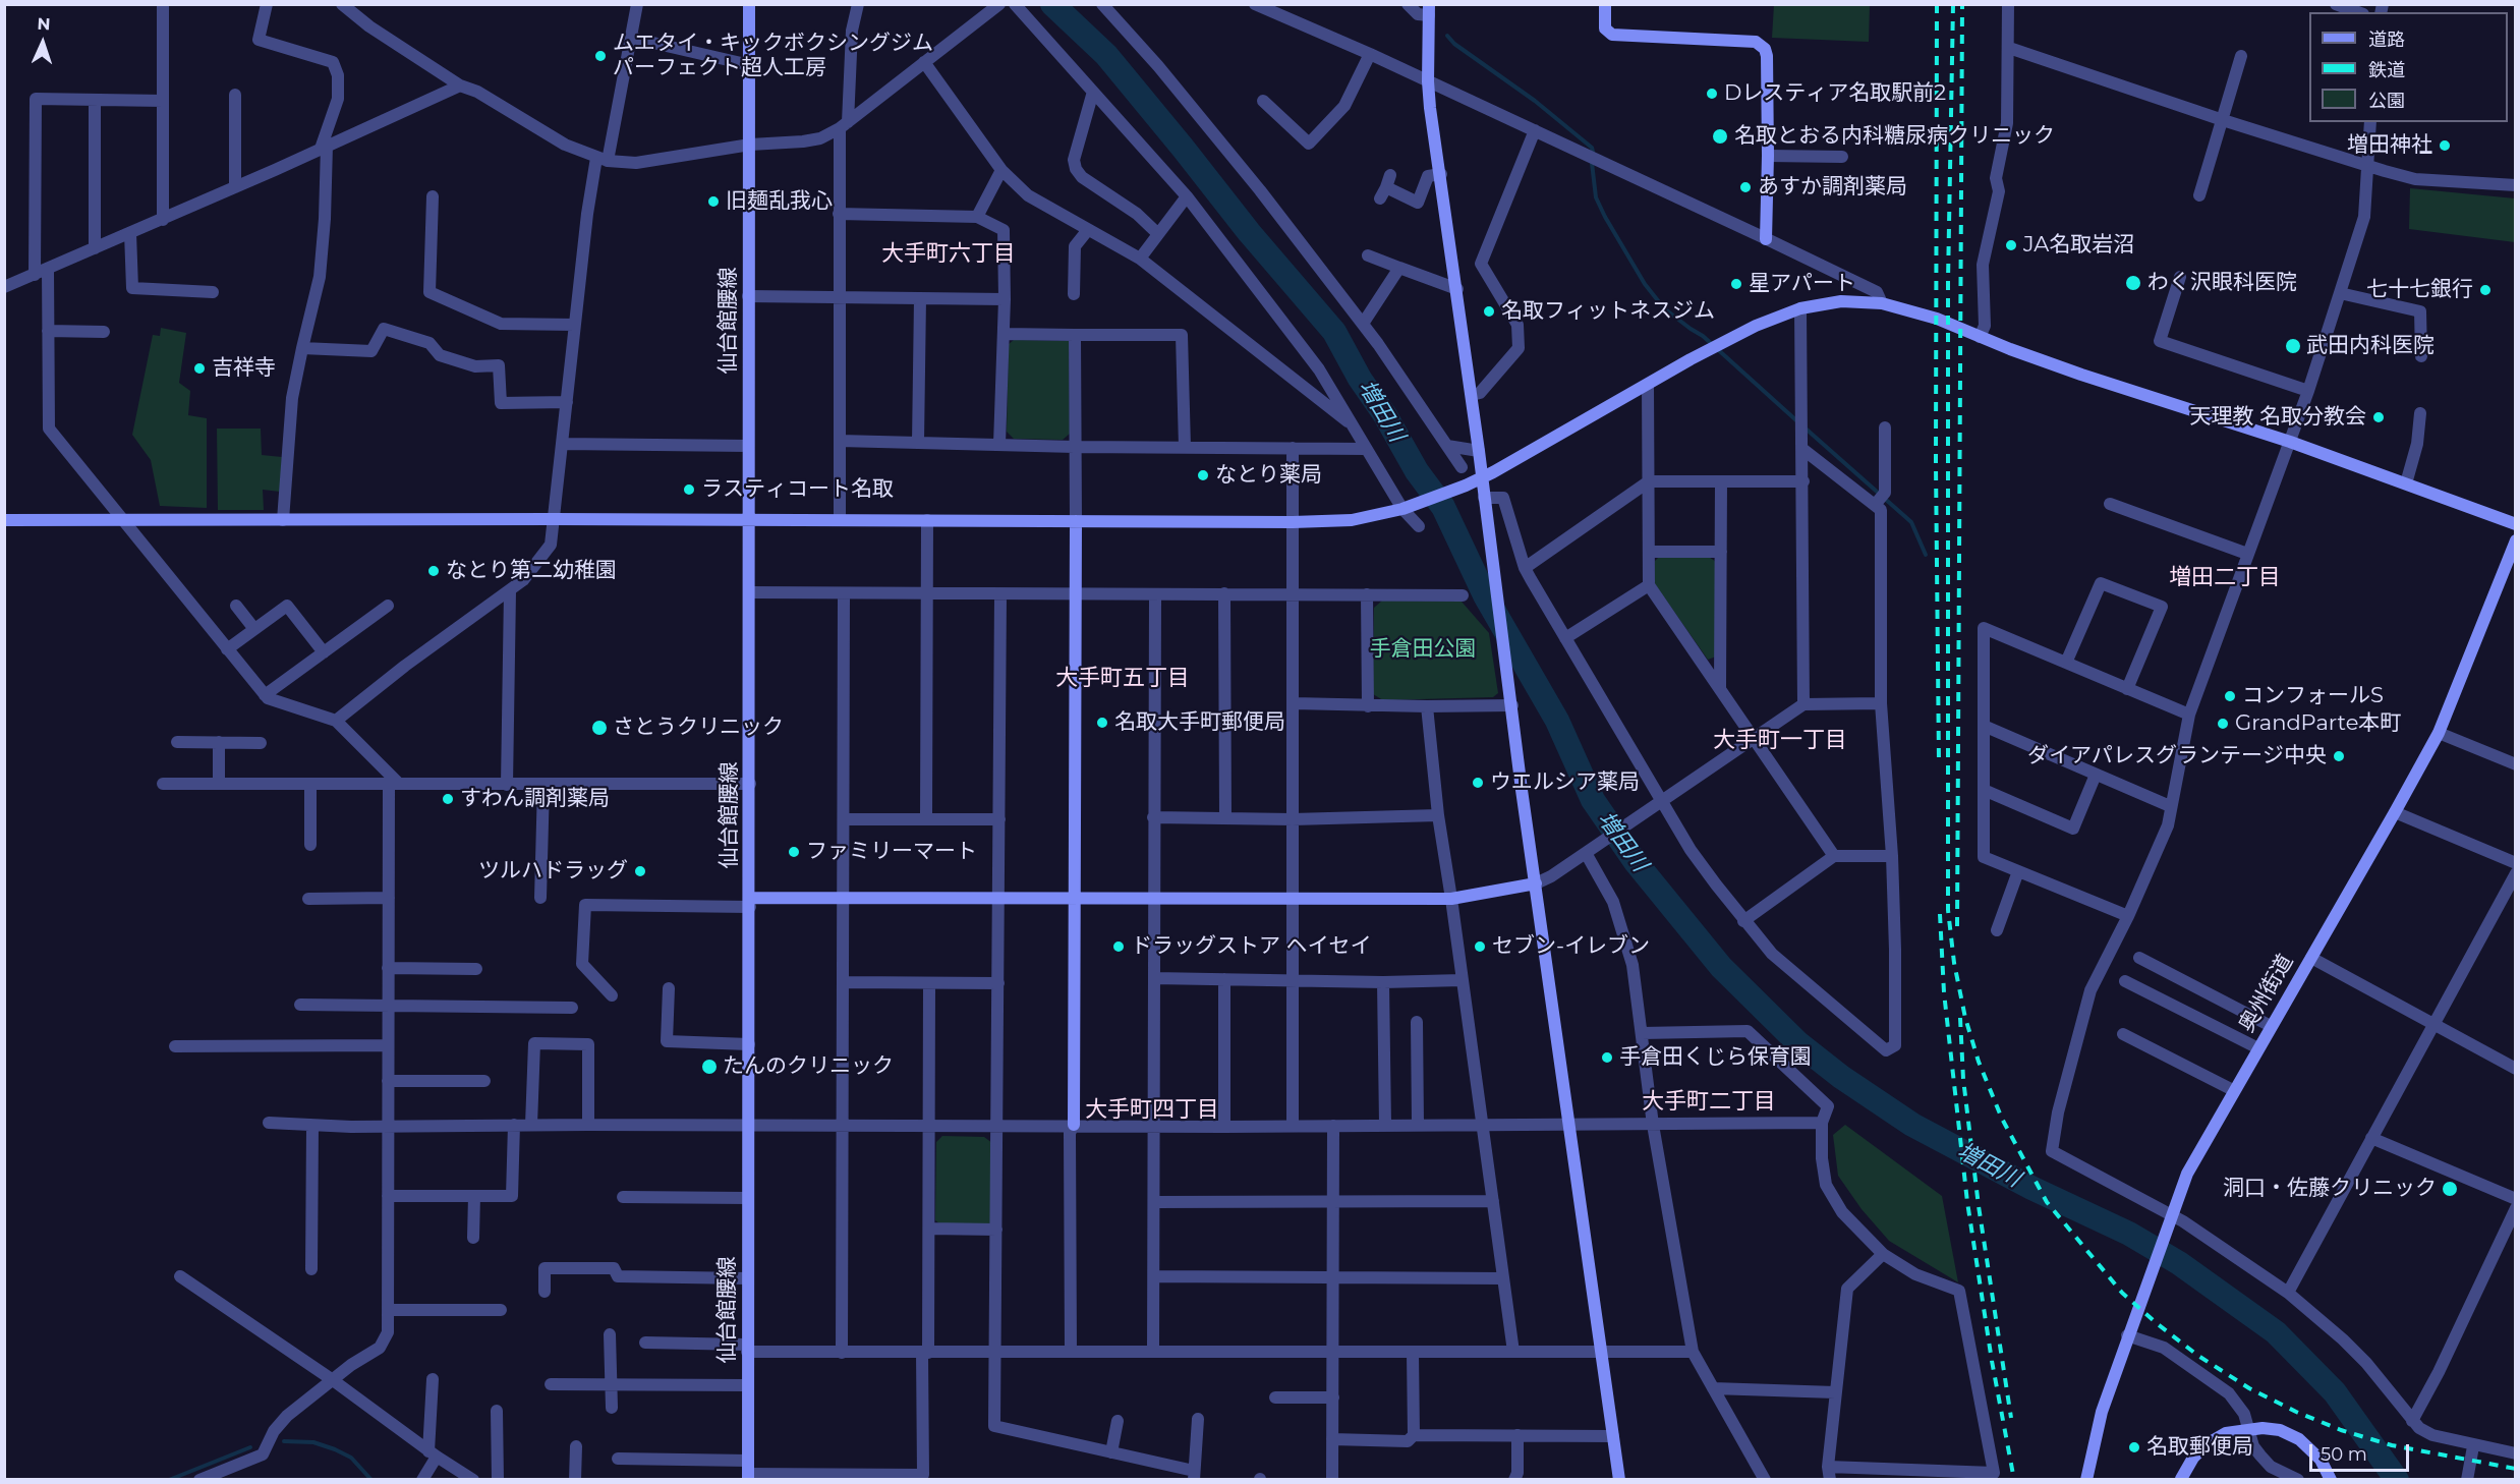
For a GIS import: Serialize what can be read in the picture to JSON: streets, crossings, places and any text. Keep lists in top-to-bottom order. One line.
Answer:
{"streets":{"street":["仙台館腰線","奥州街道"]},"districts":["大手町六丁目","増田二丁目","大手町五丁目","大手町一丁目","大手町二丁目","大手町四丁目"],"water":["増田川"],"parks":["手倉田公園"],"places":["ムエタイ・キックボクシングジム パーフェクト超人工房","Dレスティア名取駅前2","名取とおる内科糖尿病クリニック","増田神社","あすか調剤薬局","旧麺乱我心","JA名取岩沼","わく沢眼科医院","星アパート","七十七銀行","名取フィットネスジム","武田内科医院","吉祥寺","天理教 名取分教会","なとり薬局","ラスティコート名取","なとり第二幼稚園","コンフォールS","名取大手町郵便局","GrandParte本町","さとうクリニック","ダイアパレスグランテージ中央","ウエルシア薬局","すわん調剤薬局","ファミリーマート","ツルハドラッグ","ドラッグストア ヘイセイ","セブン-イレブン","手倉田くじら保育園","たんのクリニック","洞口・佐藤クリニック","名取郵便局"],"legend":["道路","鉄道","公園"],"scale_bar":"50 m","north":"top"}
